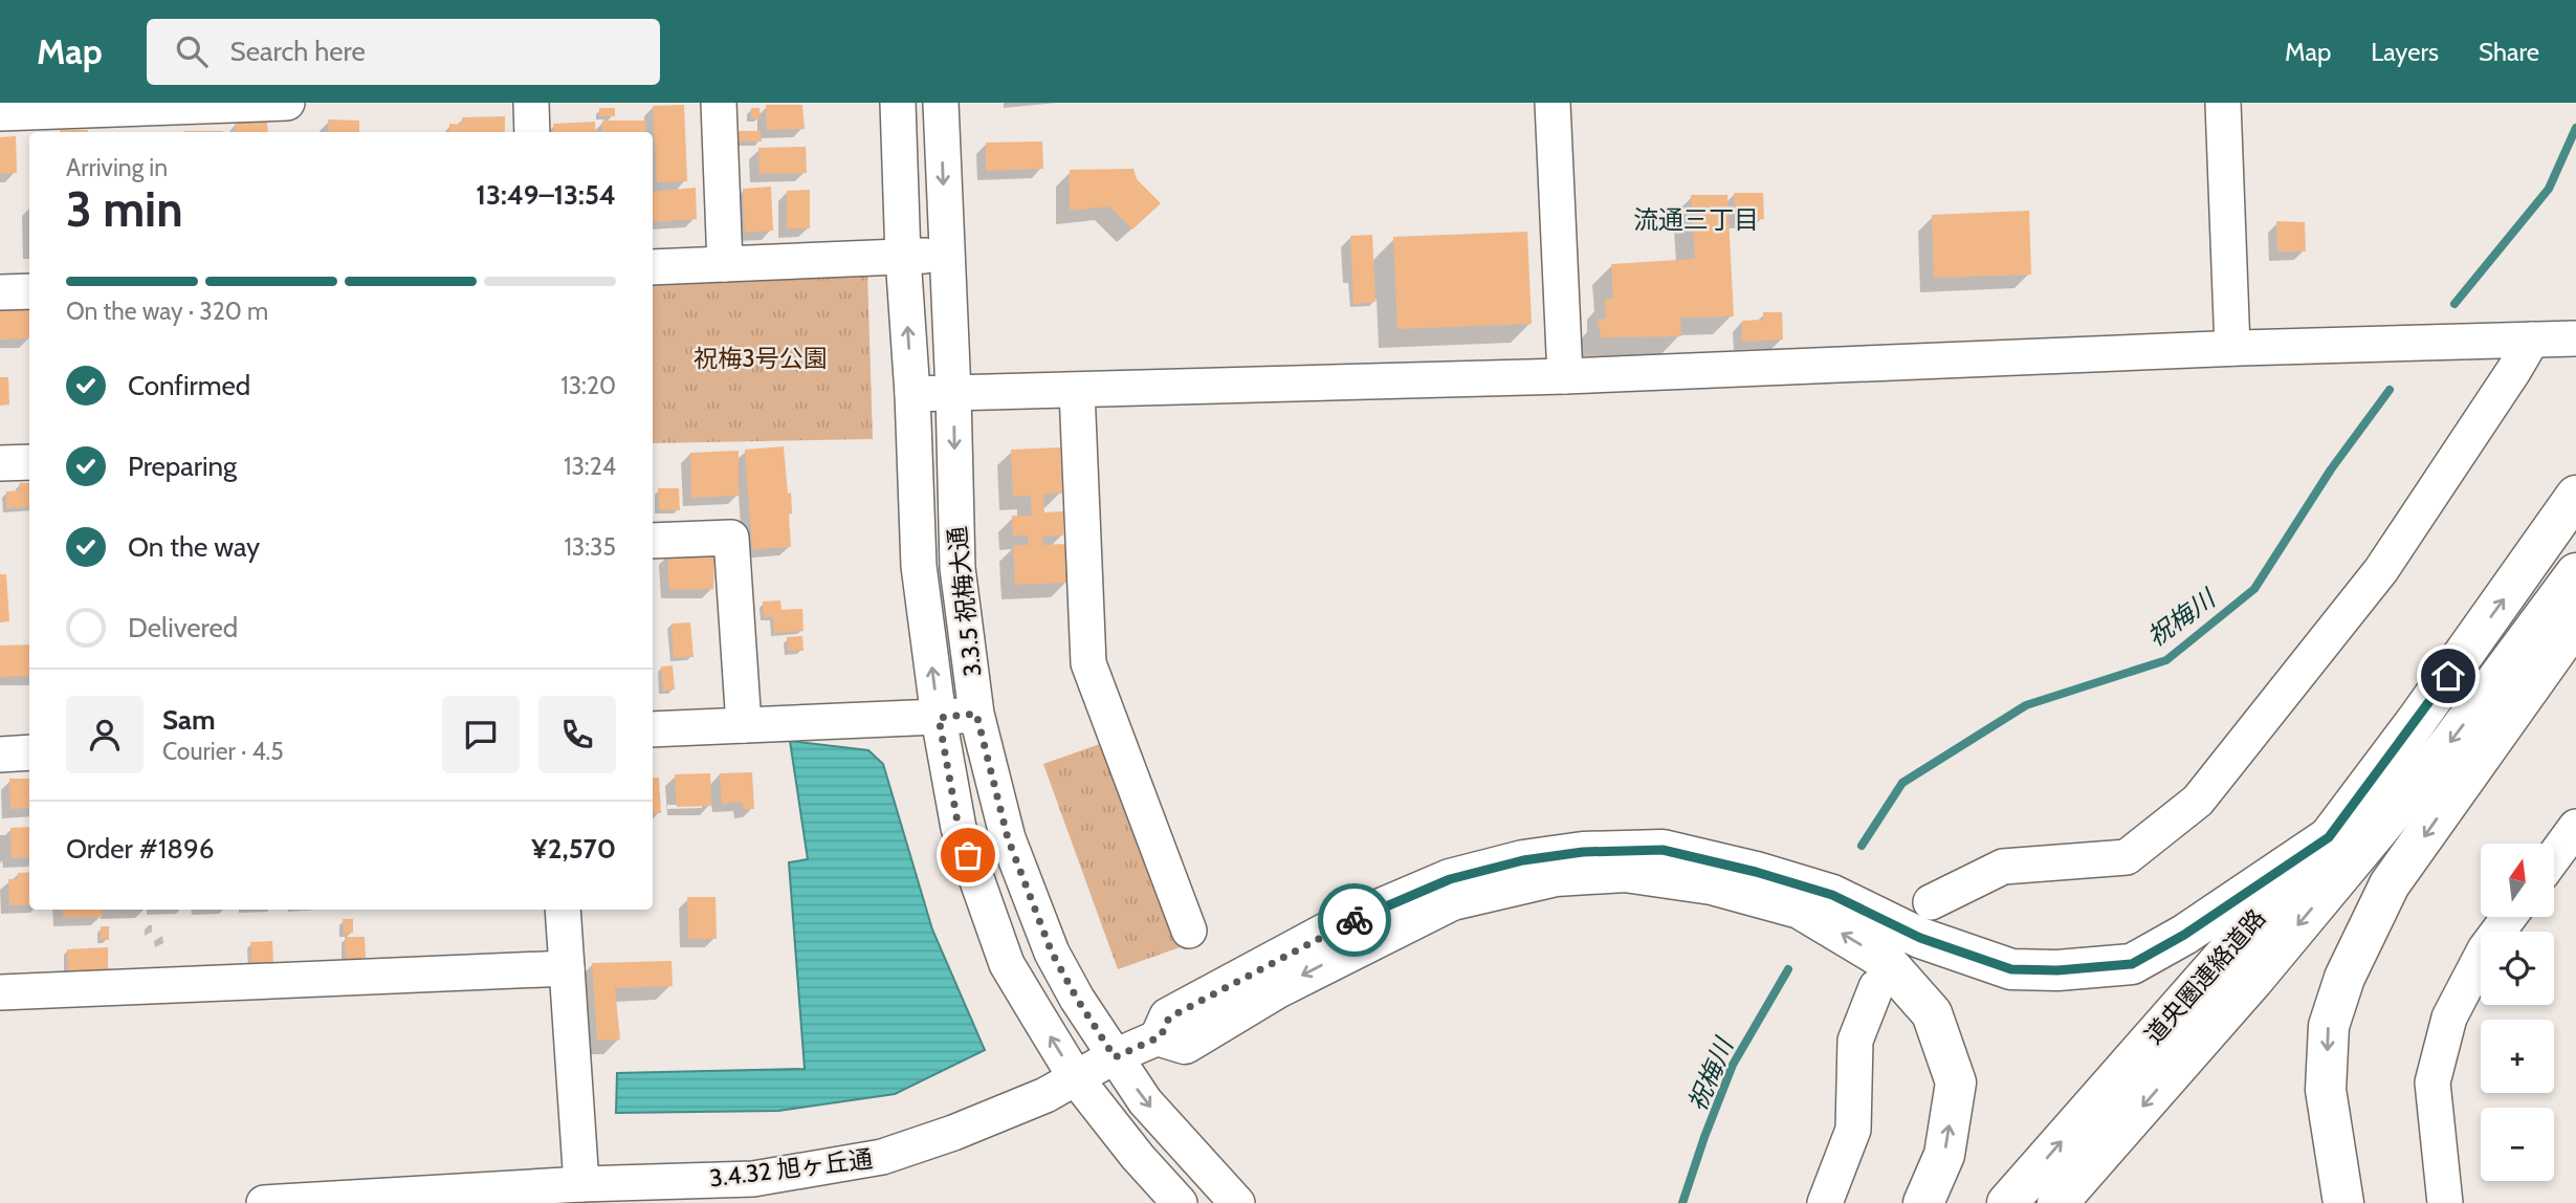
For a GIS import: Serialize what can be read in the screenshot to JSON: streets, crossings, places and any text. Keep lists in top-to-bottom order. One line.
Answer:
{"streets":{"highway":["道央圏連絡道路"],"street":["3.3.5 祝梅大通","3.4.32 旭ヶ丘通"]},"crossings":[["3.3.5 祝梅大通","3.4.32 旭ヶ丘通"]],"districts":["流通三丁目"],"water":["祝梅川"],"parks":["祝梅3号公園"],"north":"top","page":{"header":"Map","search":"Search here","nav":["Map","Layers","Share"],"heading":["3 min","Arriving in","13:49–13:54"],"panel":["Sam","Courier · 4.5","Order #1896","¥2,570"],"bar":"On the way · 320 m","list":[["Confirmed","13:20"],["Preparing","13:24"],["On the way","13:35"],"Delivered"],"map_buttons":["+","−"]}}
